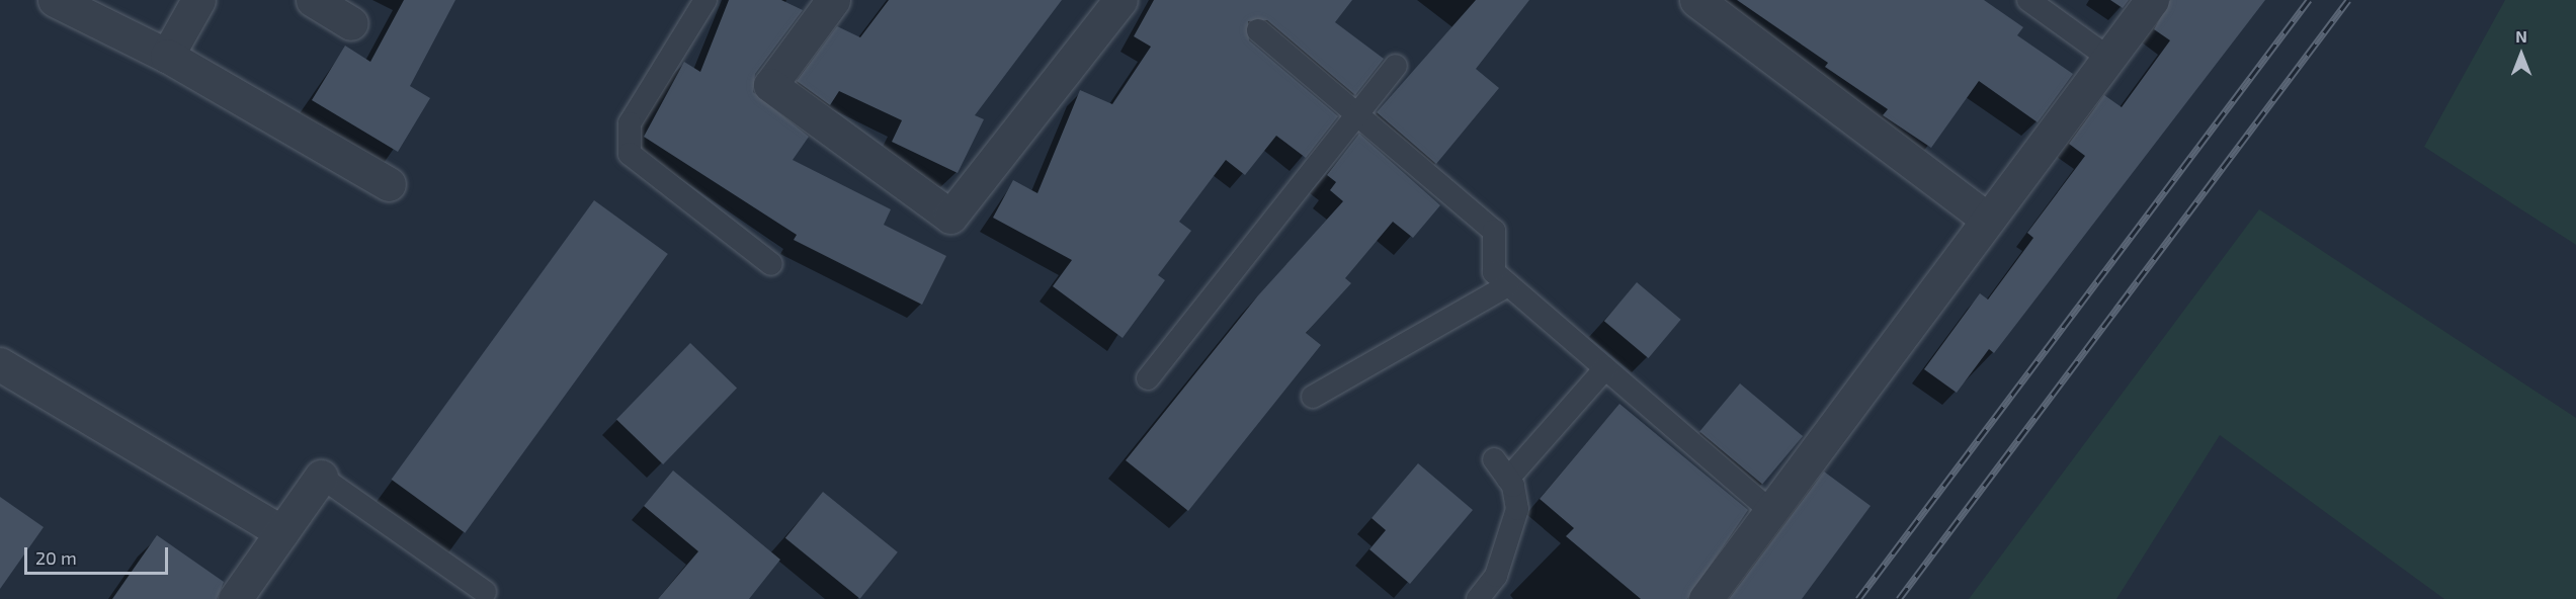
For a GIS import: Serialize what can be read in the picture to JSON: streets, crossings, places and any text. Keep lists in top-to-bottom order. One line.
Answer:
{"scale_bar":"20 m","north":"top"}
